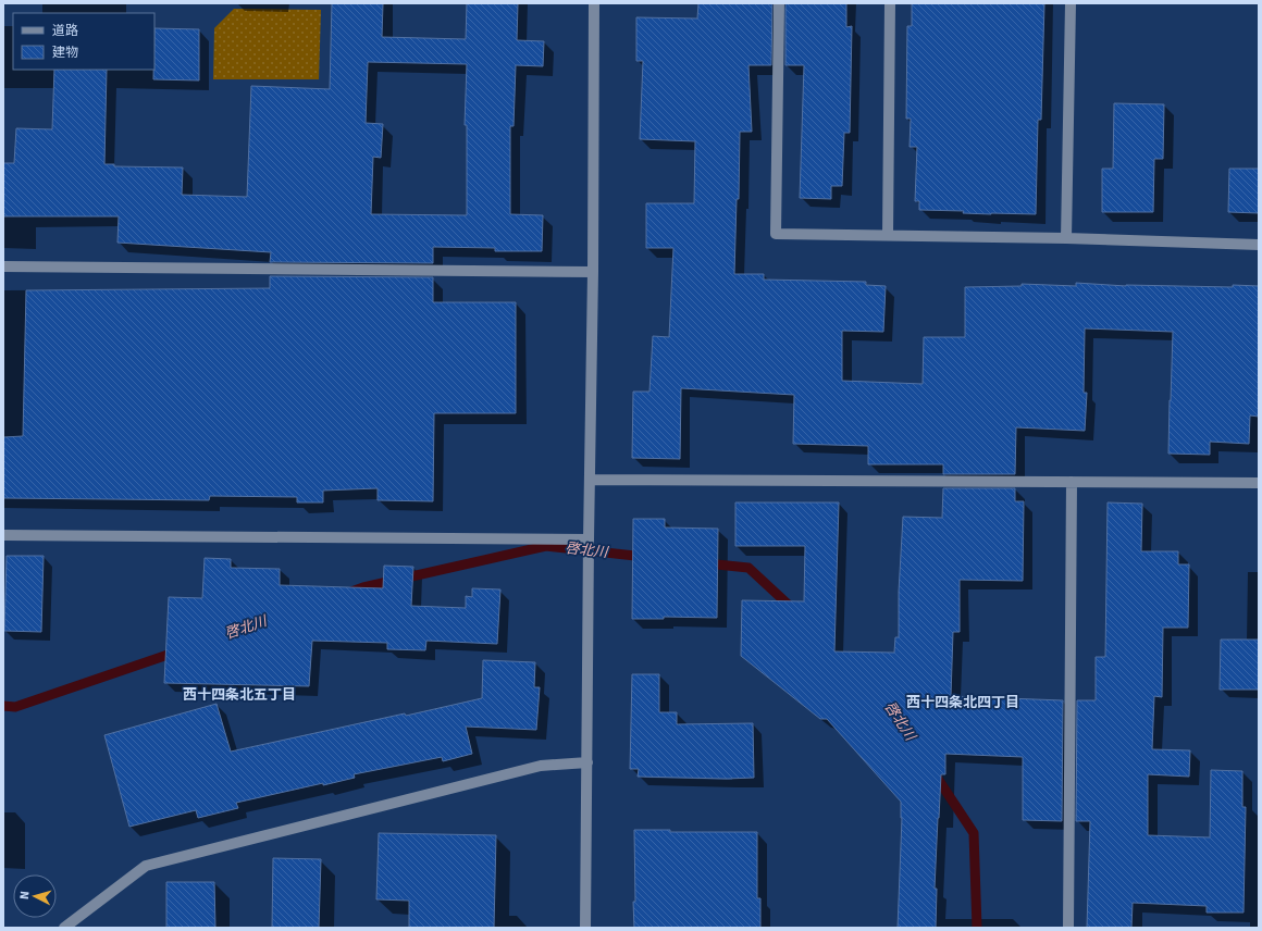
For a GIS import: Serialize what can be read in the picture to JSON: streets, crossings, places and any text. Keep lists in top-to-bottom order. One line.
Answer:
{"districts":["西十四条北五丁目","西十四条北四丁目"],"water":["啓北川"],"legend":["道路","建物"],"north":"left"}
